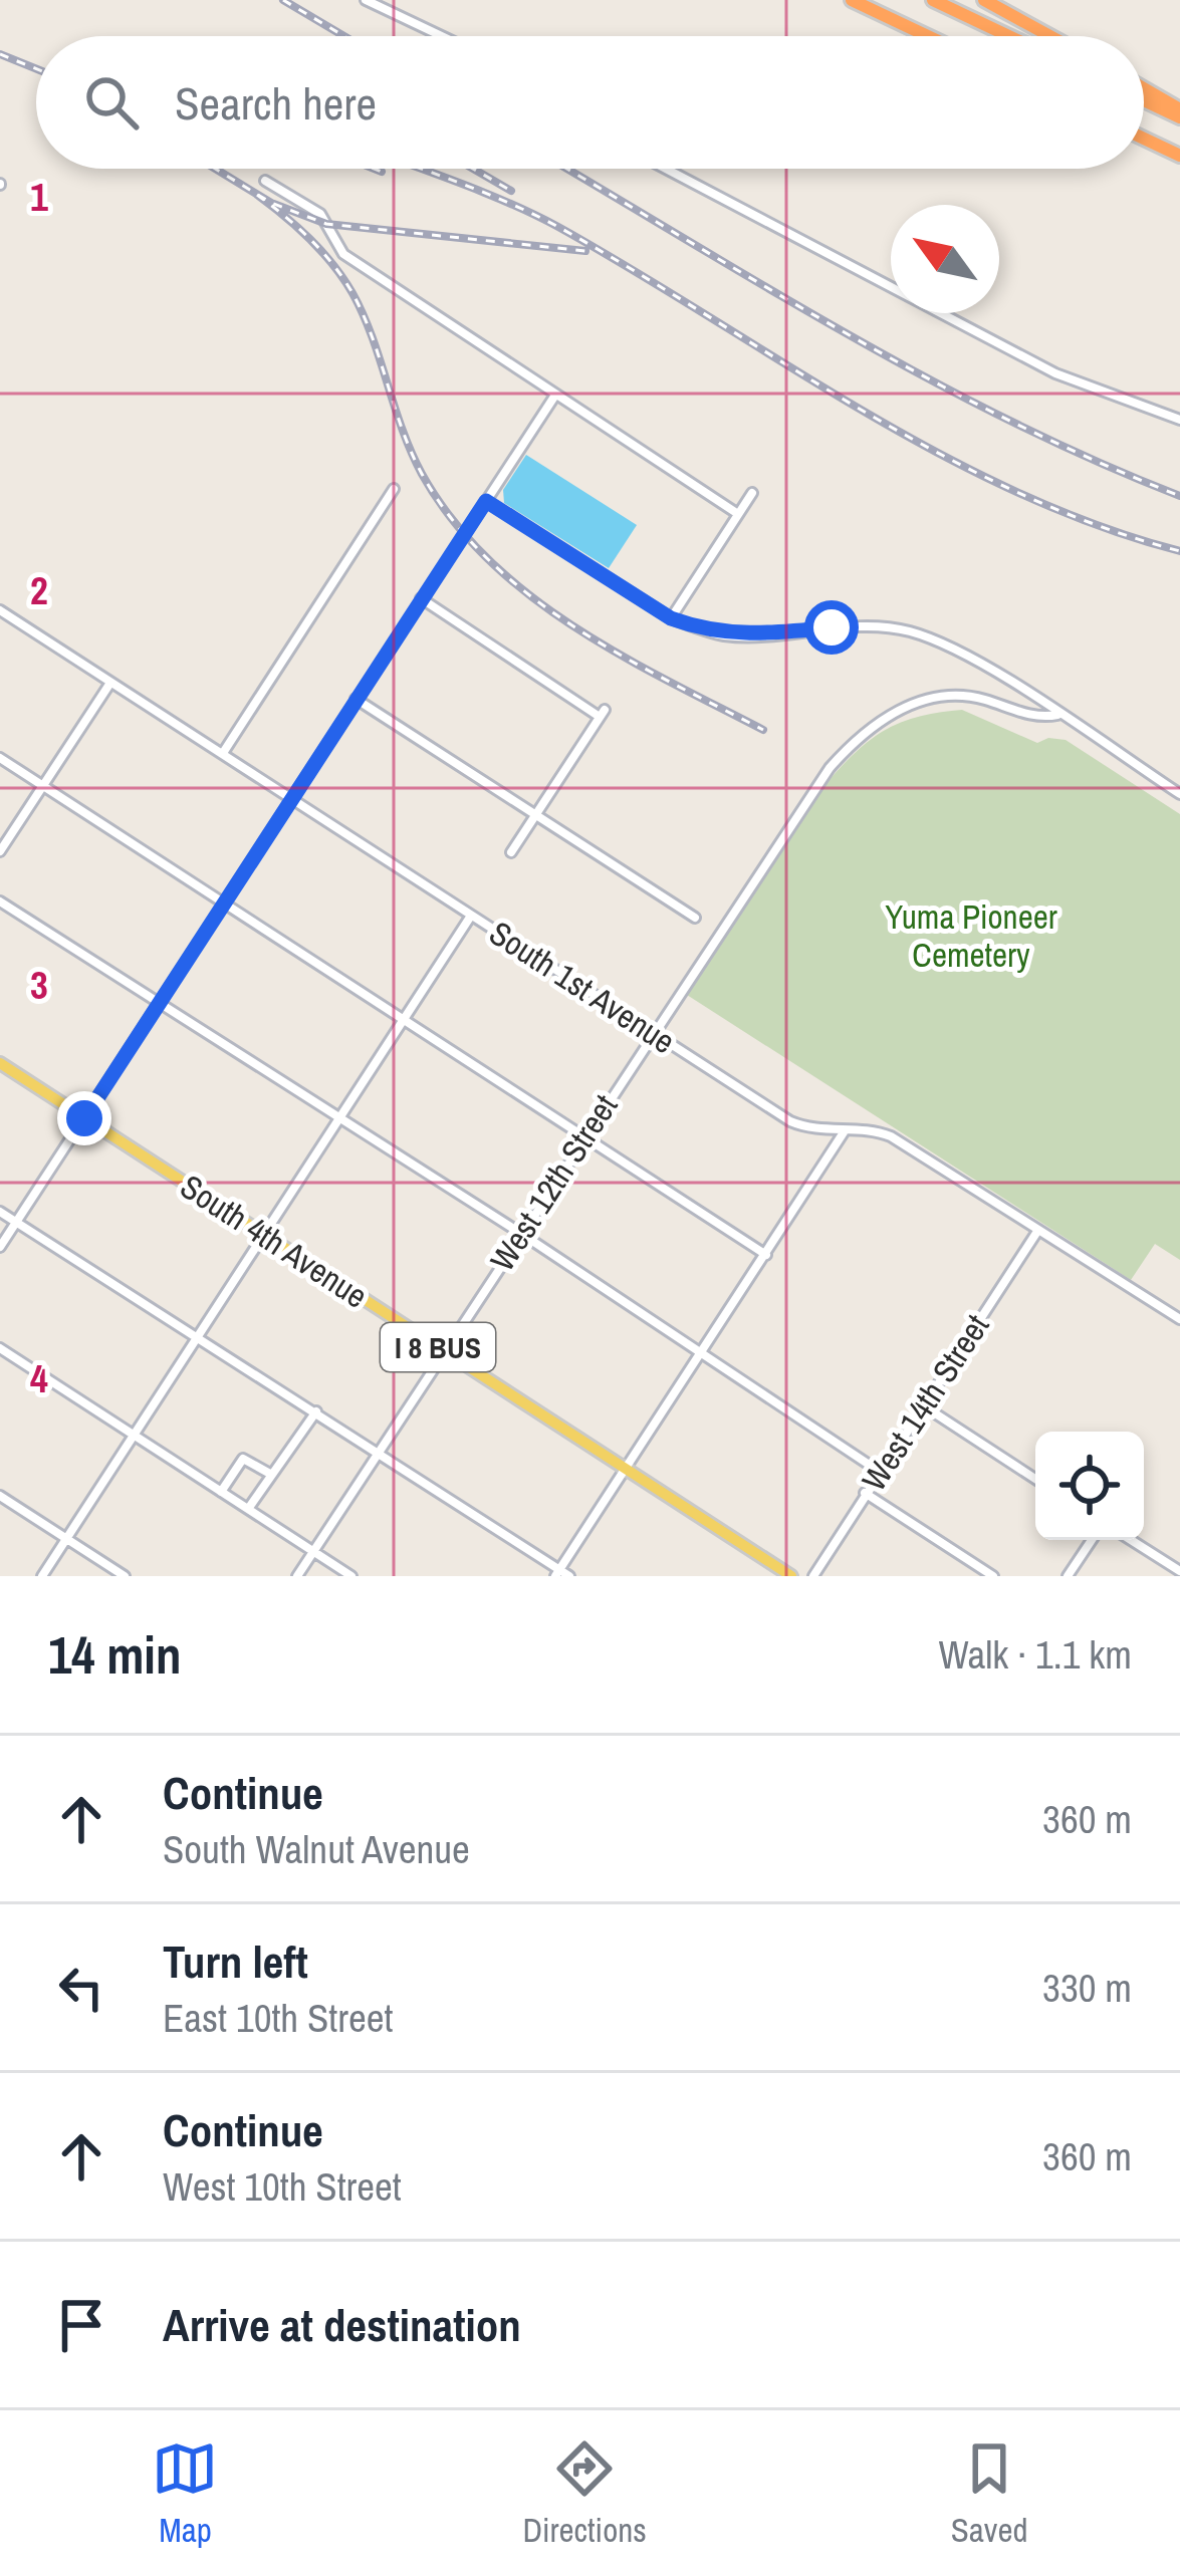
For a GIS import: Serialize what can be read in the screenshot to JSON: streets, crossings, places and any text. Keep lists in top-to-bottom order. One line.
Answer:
{"streets":{"main road":["South 4th Avenue","I 8 BUS"],"street":["South 1st Avenue","West 12th Street","West 14th Street"]},"crossings":[["South 1st Avenue","West 12th Street"],["South 1st Avenue","West 14th Street"],["West 12th Street","South 4th Avenue"]],"parks":["Yuma Pioneer Cemetery"],"north":"top left","page":{"search":"Search here","heading":["14 min","Walk · 1.1 km"],"list":[["Continue","South Walnut Avenue","360 m"],["Turn left","East 10th Street","330 m"],["Continue","West 10th Street","360 m"],"Arrive at destination"],"nav":["Map","Directions","Saved"]},"grid":{"rows":["1","2","3","4"]}}
